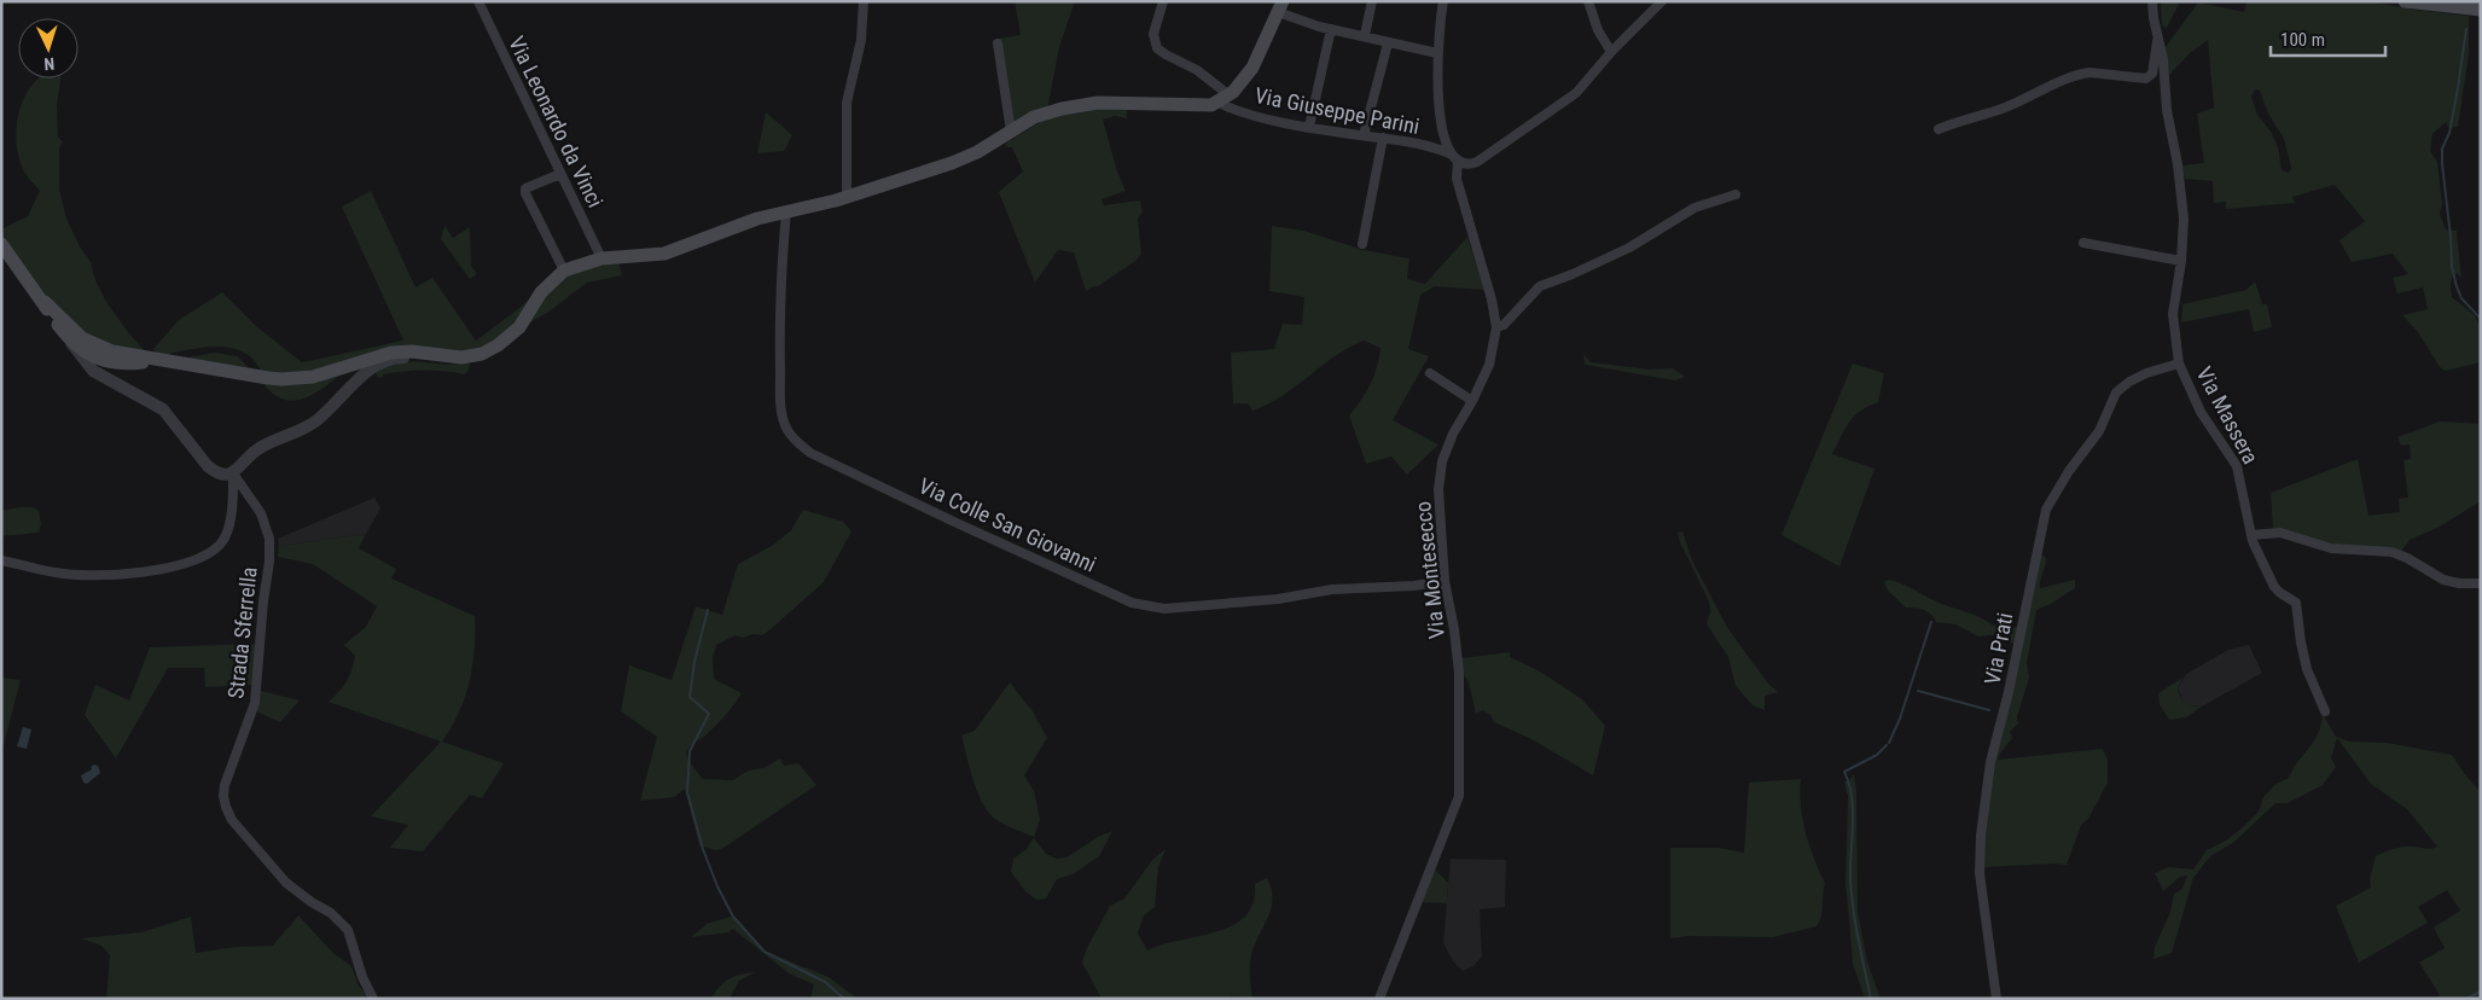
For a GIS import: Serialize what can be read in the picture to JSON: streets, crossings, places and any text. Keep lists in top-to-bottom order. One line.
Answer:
{"streets":{"street":["Via Giuseppe Parini","Via Leonardo da Vinci","Via Massera","Via Colle San Giovanni","Via Montesecco","Strada Sferrella","Via Prati"]},"crossings":[["Via Massera","Via Prati"],["Via Colle San Giovanni","Via Montesecco"]],"scale_bar":"100 m","north":"bottom"}
